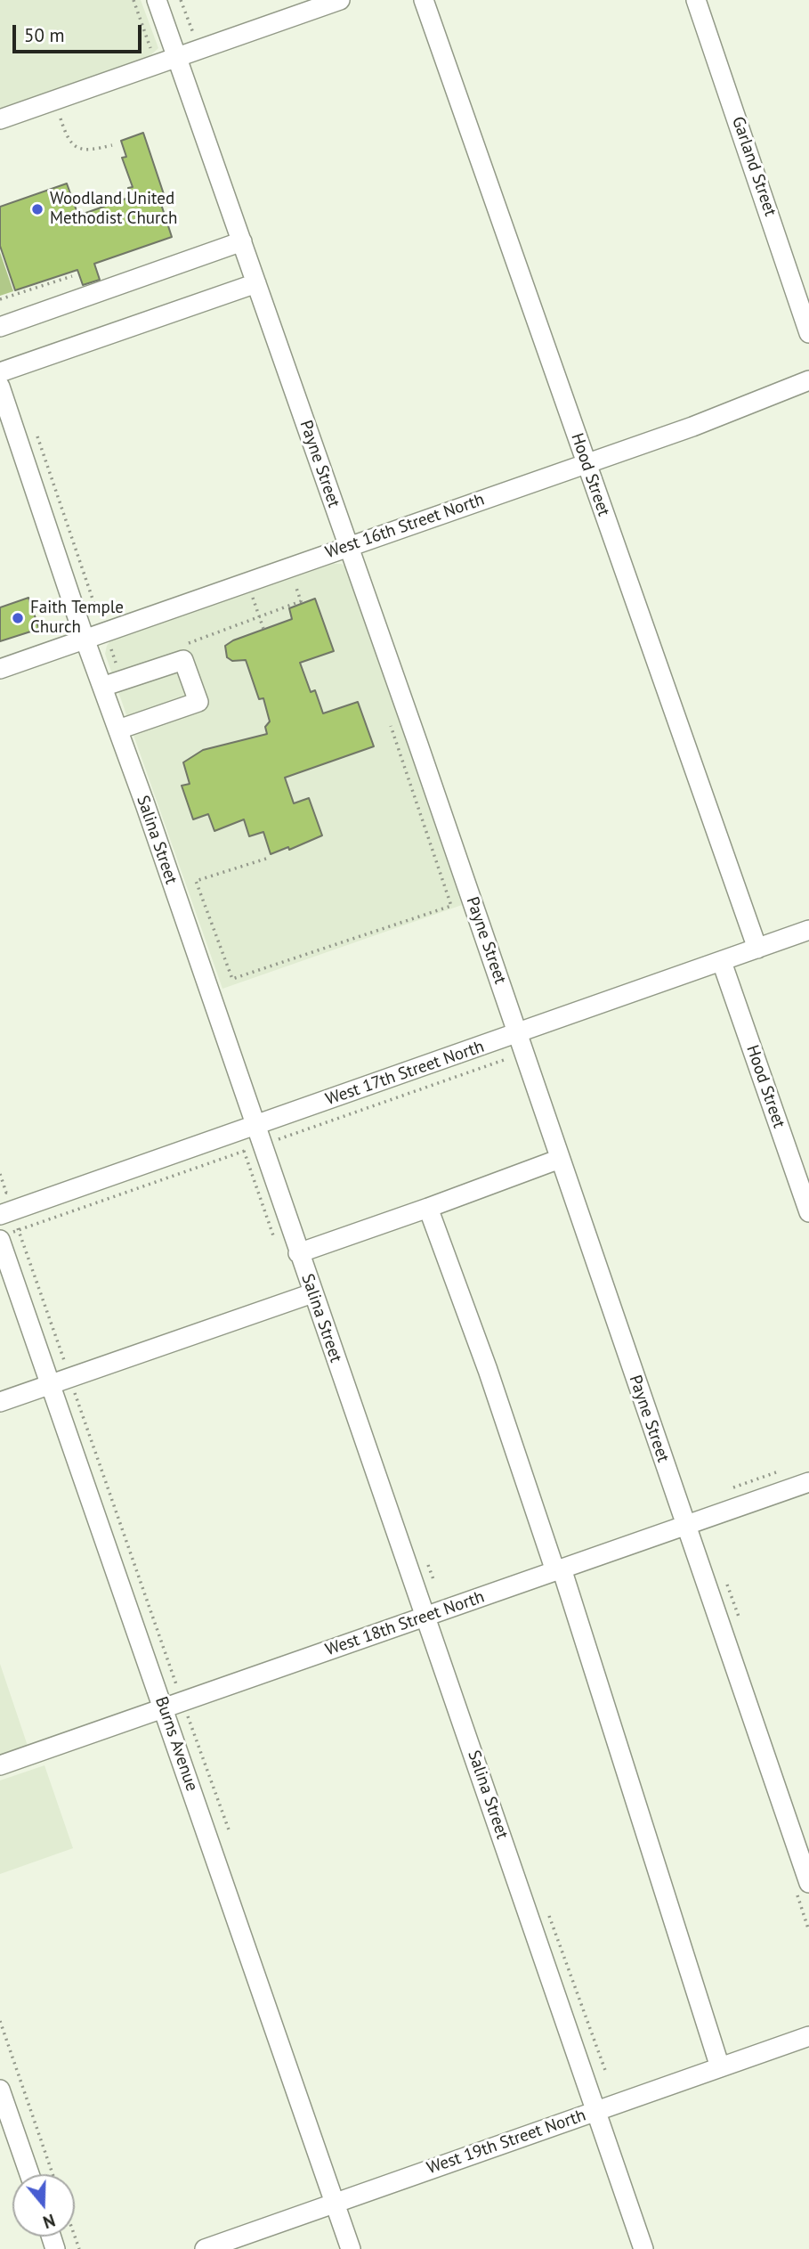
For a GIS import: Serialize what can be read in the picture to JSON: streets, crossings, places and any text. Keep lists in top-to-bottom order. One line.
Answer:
{"streets":{"street":["Garland Street","Payne Street","Hood Street","West 16th Street North","Salina Street","West 17th Street North","West 18th Street North","Burns Avenue","West 19th Street North"]},"crossings":[["Payne Street","West 16th Street North"],["Payne Street","West 17th Street North"],["Payne Street","West 18th Street North"],["Hood Street","West 16th Street North"],["Hood Street","West 17th Street North"],["West 16th Street North","Salina Street"],["Salina Street","West 17th Street North"],["Salina Street","West 18th Street North"],["Salina Street","West 19th Street North"],["West 18th Street North","Burns Avenue"],["Burns Avenue","West 19th Street North"]],"places":["Woodland United Methodist Church","Faith Temple Church"],"scale_bar":"50 m","north":"bottom"}
